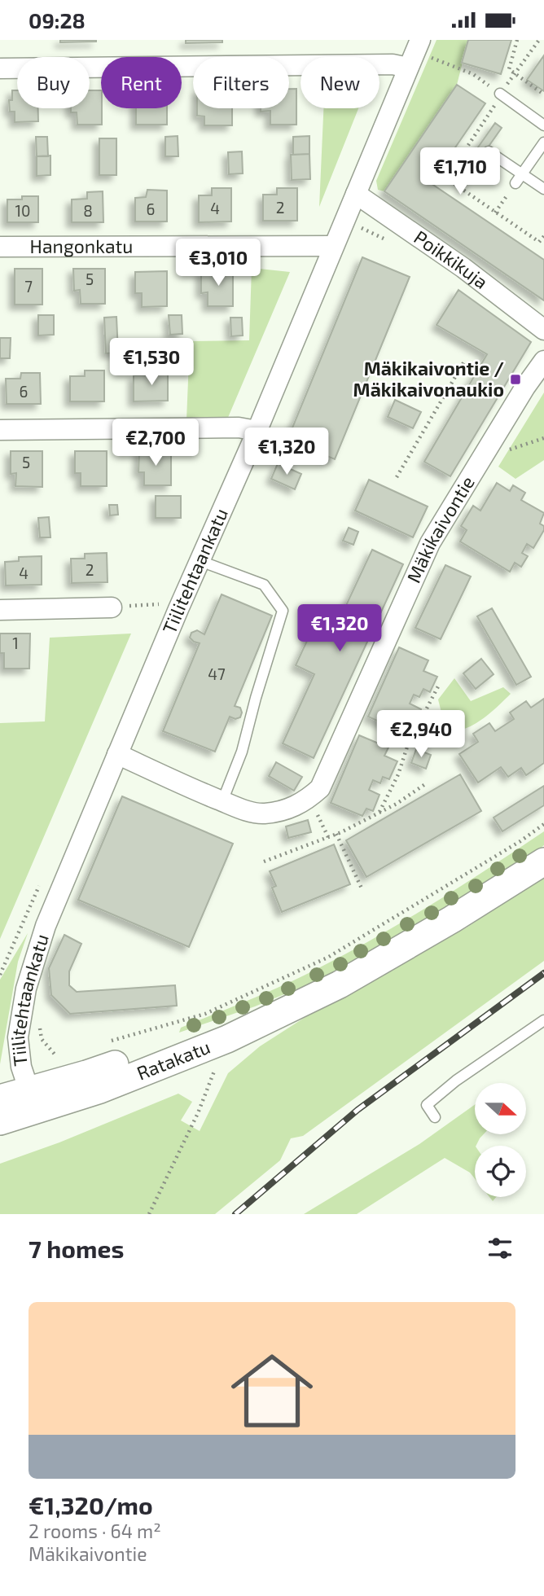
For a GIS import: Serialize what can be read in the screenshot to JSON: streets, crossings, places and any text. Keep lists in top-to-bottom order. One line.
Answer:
{"streets":{"main road":["Ratakatu"],"street":["Hangonkatu","Poikkikuja","Mäkikaivontie","Tiilitehtaankatu"]},"crossings":[["Hangonkatu","Tiilitehtaankatu"],["Poikkikuja","Tiilitehtaankatu"],["Mäkikaivontie","Tiilitehtaankatu"],["Tiilitehtaankatu","Ratakatu"]],"places":{"transit":["Mäkikaivontie / Mäkikaivonaukio"]},"house_numbers":["2","4","6","10","8","5","7","6","5","2","4","1","47"],"north":"right","page":{"status":"09:28","chip":["Buy","Rent","Filters","New"],"price":["€1,710","€3,010","€1,530","€2,700","€1,320","€1,320","€2,940"],"heading":"7 homes","list":[{"name":"€1,320/mo","note":"2 rooms · 64 m² · Mäkikaivontie"}]}}
